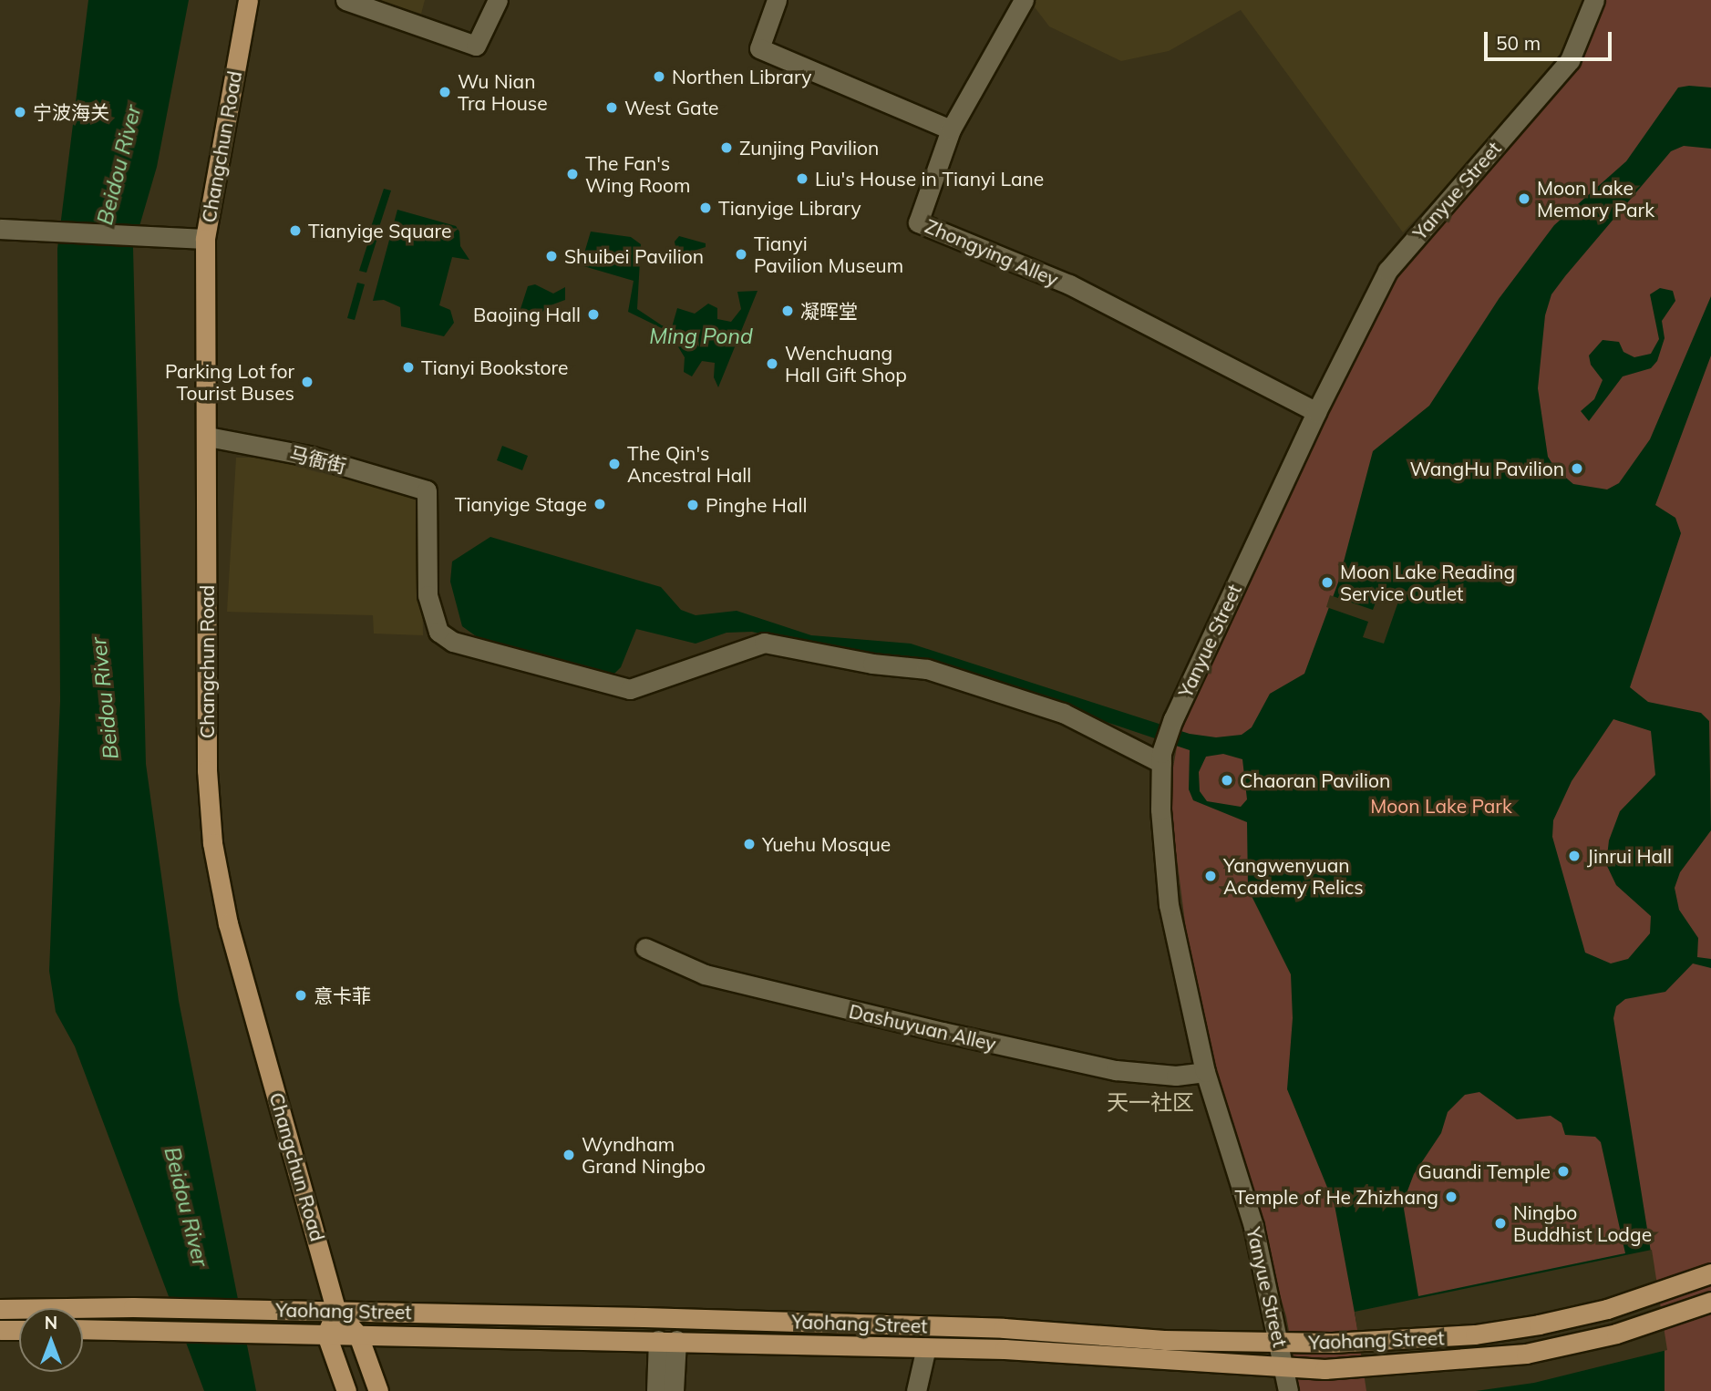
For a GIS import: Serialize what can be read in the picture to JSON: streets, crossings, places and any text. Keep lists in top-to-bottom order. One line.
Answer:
{"streets":{"main road":["Changchun Road","Yaohang Street"],"street":["Yanyue Street","Zhongying Alley","马衙街","Dashuyuan Alley"]},"crossings":[["Changchun Road","马衙街"],["Changchun Road","Yaohang Street"],["Yanyue Street","Zhongying Alley"],["Yanyue Street","马衙街"],["Yanyue Street","Dashuyuan Alley"],["Yanyue Street","Yaohang Street"]],"districts":["天一社区"],"water":["Beidou River","Ming Pond"],"parks":["Moon Lake Park"],"places":["Northen Library","Wu Nian Tra House","West Gate","宁波海关","Zunjing Pavilion","The Fan's Wing Room","Liu's House in Tianyi Lane","Moon Lake Memory Park","Tianyige Library","Tianyige Square","Tianyi Pavilion Museum","Shuibei Pavilion","凝晖堂","Baojing Hall","Wenchuang Hall Gift Shop","Tianyi Bookstore","Parking Lot for Tourist Buses","The Qin's Ancestral Hall","WangHu Pavilion","Tianyige Stage","Pinghe Hall","Moon Lake Reading Service Outlet","Chaoran Pavilion","Yuehu Mosque","Jinrui Hall","Yangwenyuan Academy Relics","意卡菲","Wyndham Grand Ningbo","Guandi Temple","Temple of He Zhizhang","Ningbo Buddhist Lodge"],"scale_bar":"50 m","north":"top"}
